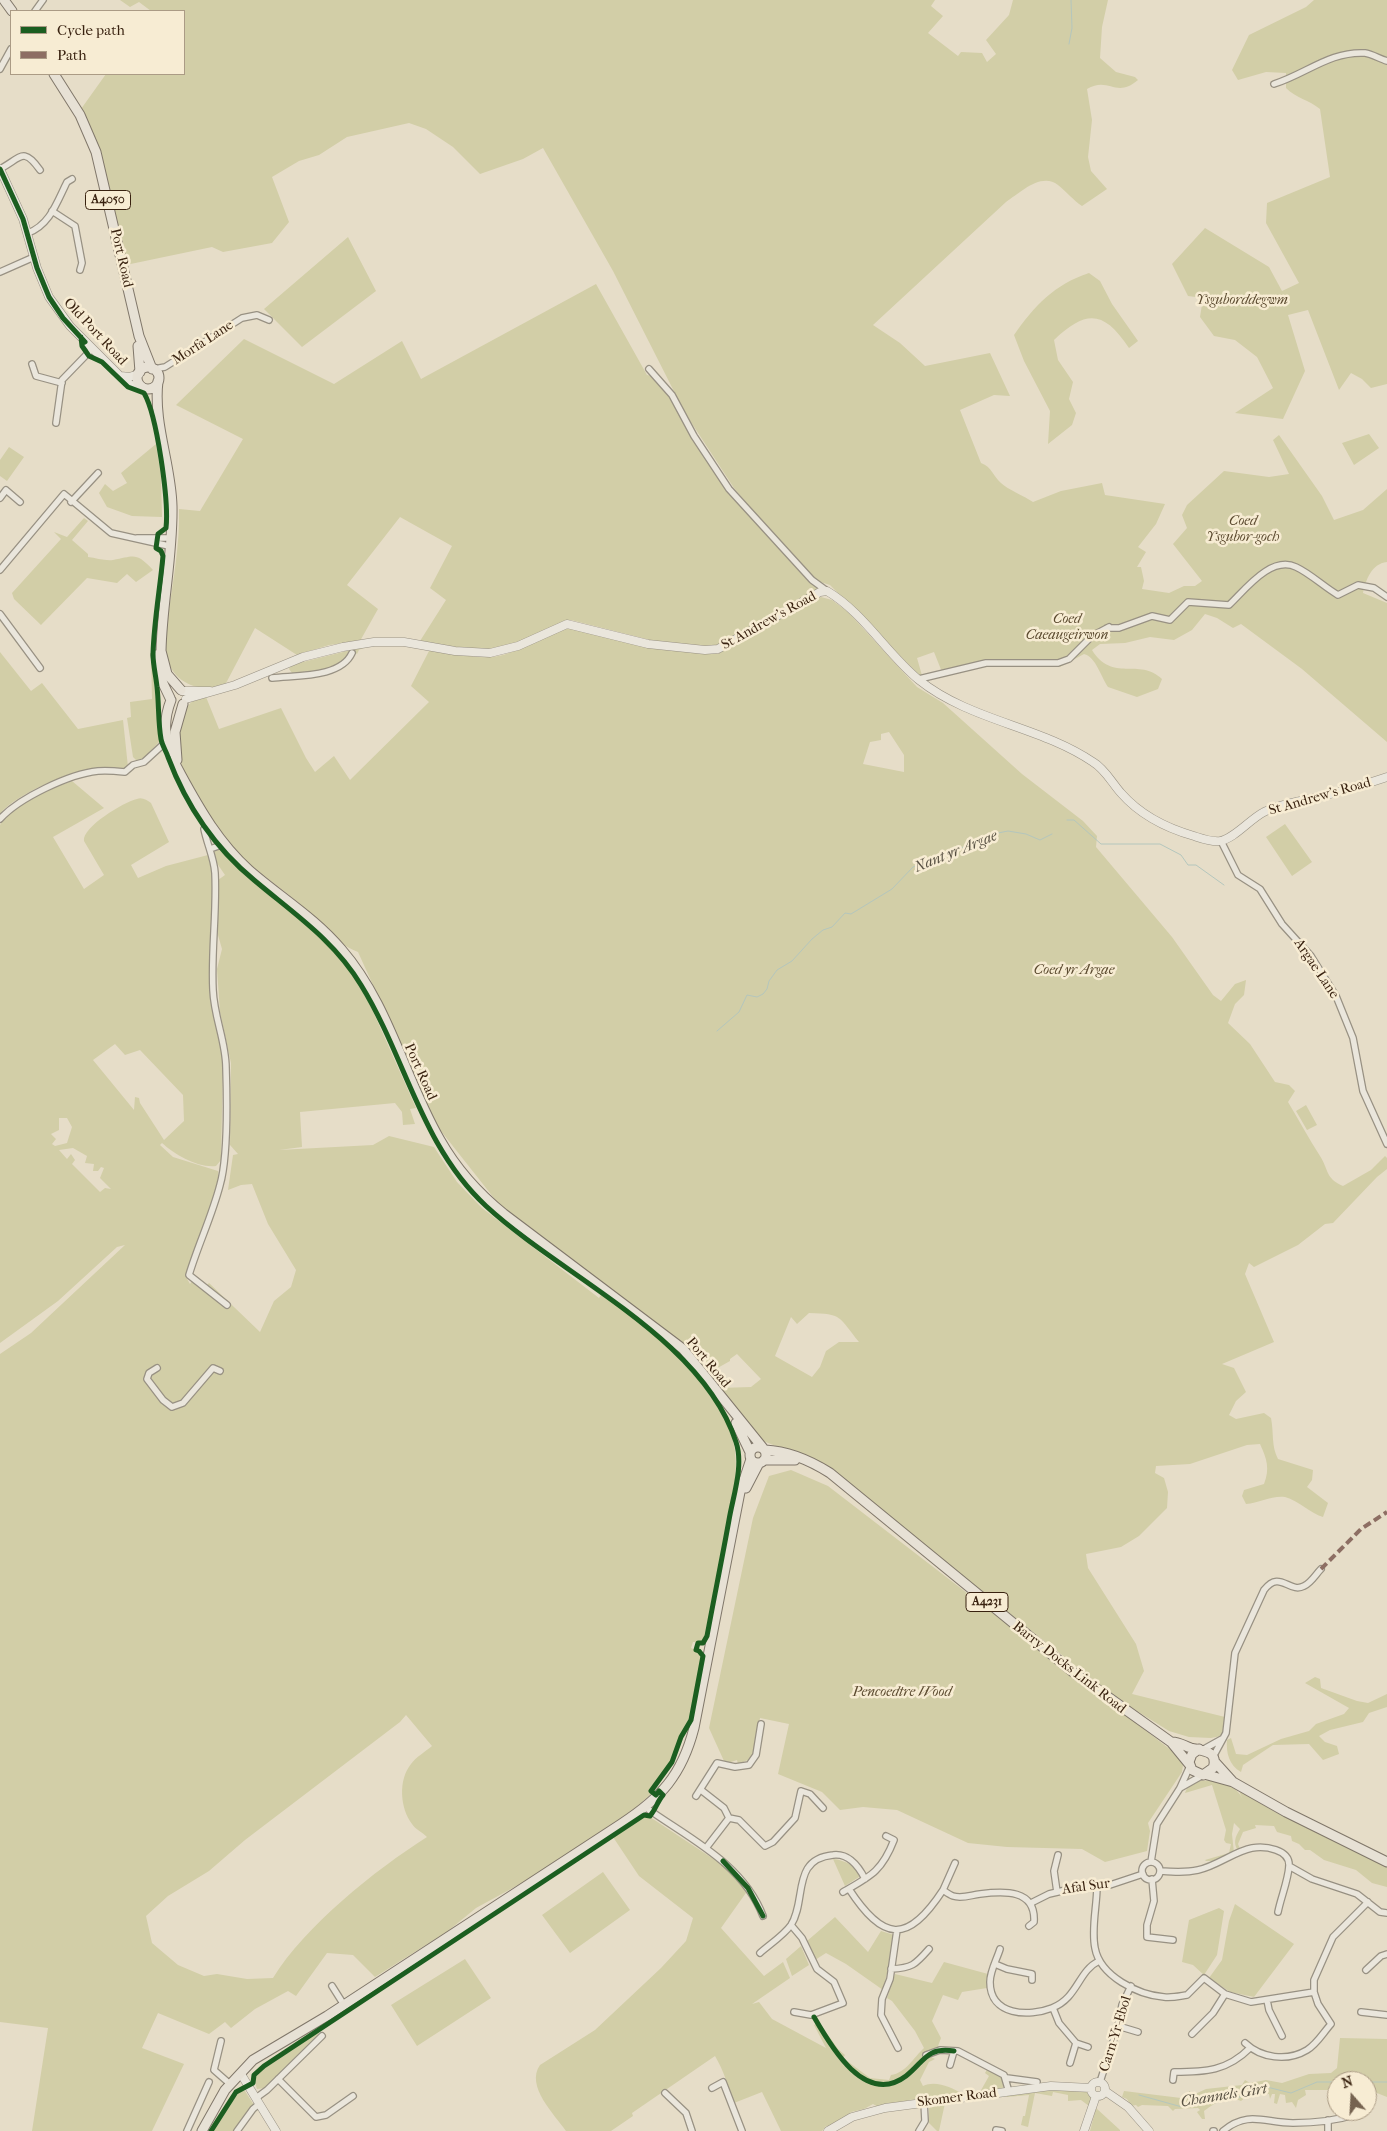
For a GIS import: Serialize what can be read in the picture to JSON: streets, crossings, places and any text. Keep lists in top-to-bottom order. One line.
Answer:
{"streets":{"main road":["A4050","Port Road","A4231","Barry Docks Link Road"],"street":["Old Port Road","Morfa Lane","St Andrew's Road","Argae Lane","Afal Sur","Carn-Yr-Ebol","Skomer Road"]},"crossings":[["Port Road","Old Port Road"],["Port Road","Morfa Lane"],["Port Road","St Andrew's Road"],["Port Road","Barry Docks Link Road"],["Old Port Road","Morfa Lane"],["St Andrew's Road","Argae Lane"],["A4231","Barry Docks Link Road"],["Carn-Yr-Ebol","Skomer Road"]],"water":["Nant yr Argae","Channels Girt"],"parks":["Ysguborddegwm","Coed Ysgubor-goch","Coed Caeaugeirwon","Coed yr Argae","Pencoedtre Wood"],"legend":["Cycle path","Path"],"north":"top"}
